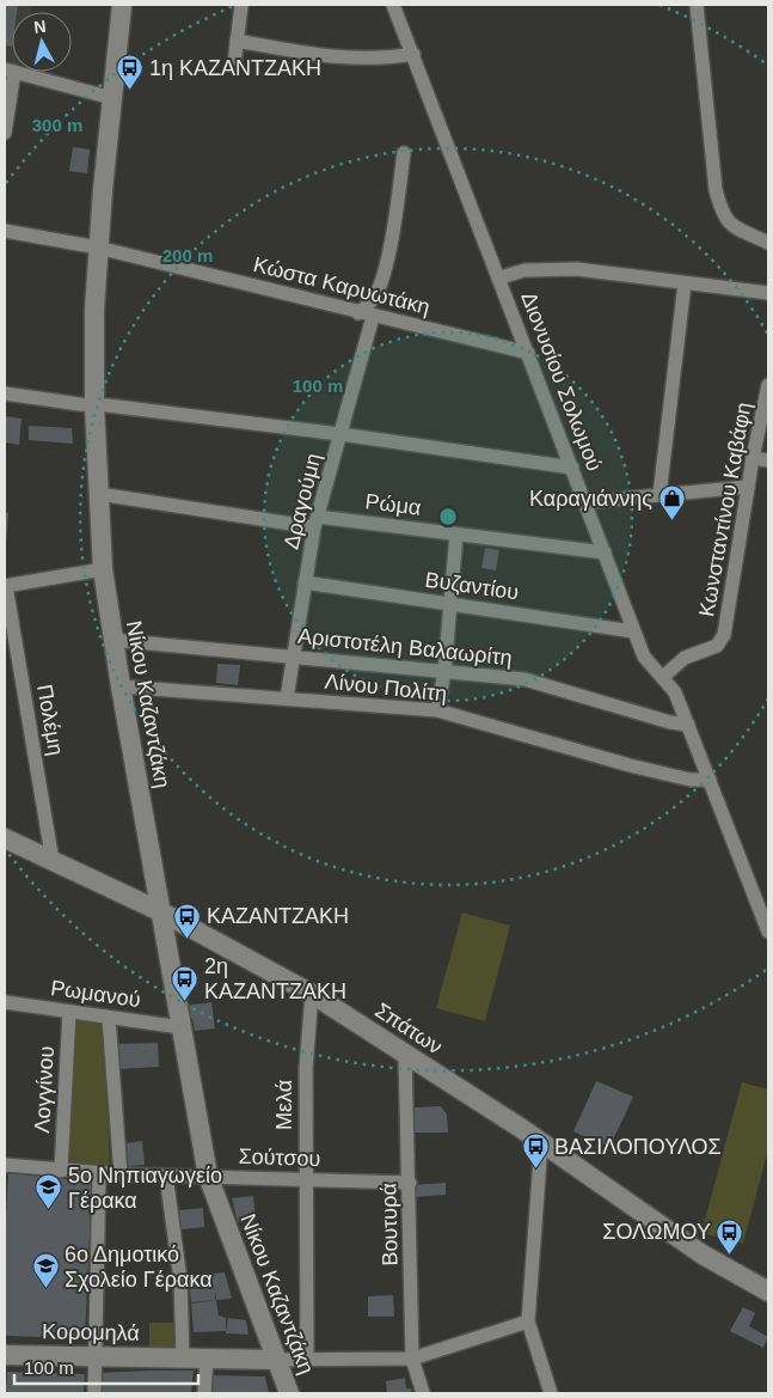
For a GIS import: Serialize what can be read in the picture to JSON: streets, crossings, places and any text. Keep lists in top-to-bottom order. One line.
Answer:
{"streets":{"street":["Κώστα Καρυωτάκη","Διονυσίου Σολωμού","Δραγούμη","Ρώμα","Κωνσταντίνου Καβάφη","Βυζαντίου","Αριστοτέλη Βαλαωρίτη","Λίνου Πολίτη","Νίκου Καζαντζάκη","Πολέμη","Ρωμανού","Σπάτων","Λογγίνου","Μελά","Σούτσου","Βουτυρά","Κορομηλά"]},"crossings":[["Κώστα Καρυωτάκη","Διονυσίου Σολωμού"],["Κώστα Καρυωτάκη","Δραγούμη"],["Κώστα Καρυωτάκη","Νίκου Καζαντζάκη"],["Διονυσίου Σολωμού","Ρώμα"],["Διονυσίου Σολωμού","Κωνσταντίνου Καβάφη"],["Διονυσίου Σολωμού","Βυζαντίου"],["Διονυσίου Σολωμού","Αριστοτέλη Βαλαωρίτη"],["Διονυσίου Σολωμού","Λίνου Πολίτη"],["Δραγούμη","Ρώμα"],["Δραγούμη","Βυζαντίου"],["Δραγούμη","Αριστοτέλη Βαλαωρίτη"],["Δραγούμη","Λίνου Πολίτη"],["Ρώμα","Νίκου Καζαντζάκη"],["Αριστοτέλη Βαλαωρίτη","Νίκου Καζαντζάκη"],["Λίνου Πολίτη","Νίκου Καζαντζάκη"],["Νίκου Καζαντζάκη","Ρωμανού"],["Νίκου Καζαντζάκη","Σπάτων"],["Νίκου Καζαντζάκη","Σούτσου"],["Νίκου Καζαντζάκη","Κορομηλά"],["Πολέμη","Σπάτων"],["Ρωμανού","Λογγίνου"],["Σπάτων","Μελά"],["Σπάτων","Βουτυρά"],["Λογγίνου","Σούτσου"],["Μελά","Σούτσου"],["Μελά","Κορομηλά"],["Σούτσου","Βουτυρά"],["Βουτυρά","Κορομηλά"]],"places":{"bus stop":["1η ΚΑΖΑΝΤΖΑΚΗ","ΚΑΖΑΝΤΖΑΚΗ","2η ΚΑΖΑΝΤΖΑΚΗ","ΒΑΣΙΛΟΠΟΥΛΟΣ","ΣΟΛΩΜΟΥ"],"shop":["Καραγιάννης"],"school or university":["5ο Νηπιαγωγείο Γέρακα","6ο Δημοτικό Σχολείο Γέρακα"]},"scale_bar":"100 m","north":"top","rings":["300 m","200 m","100 m"]}
